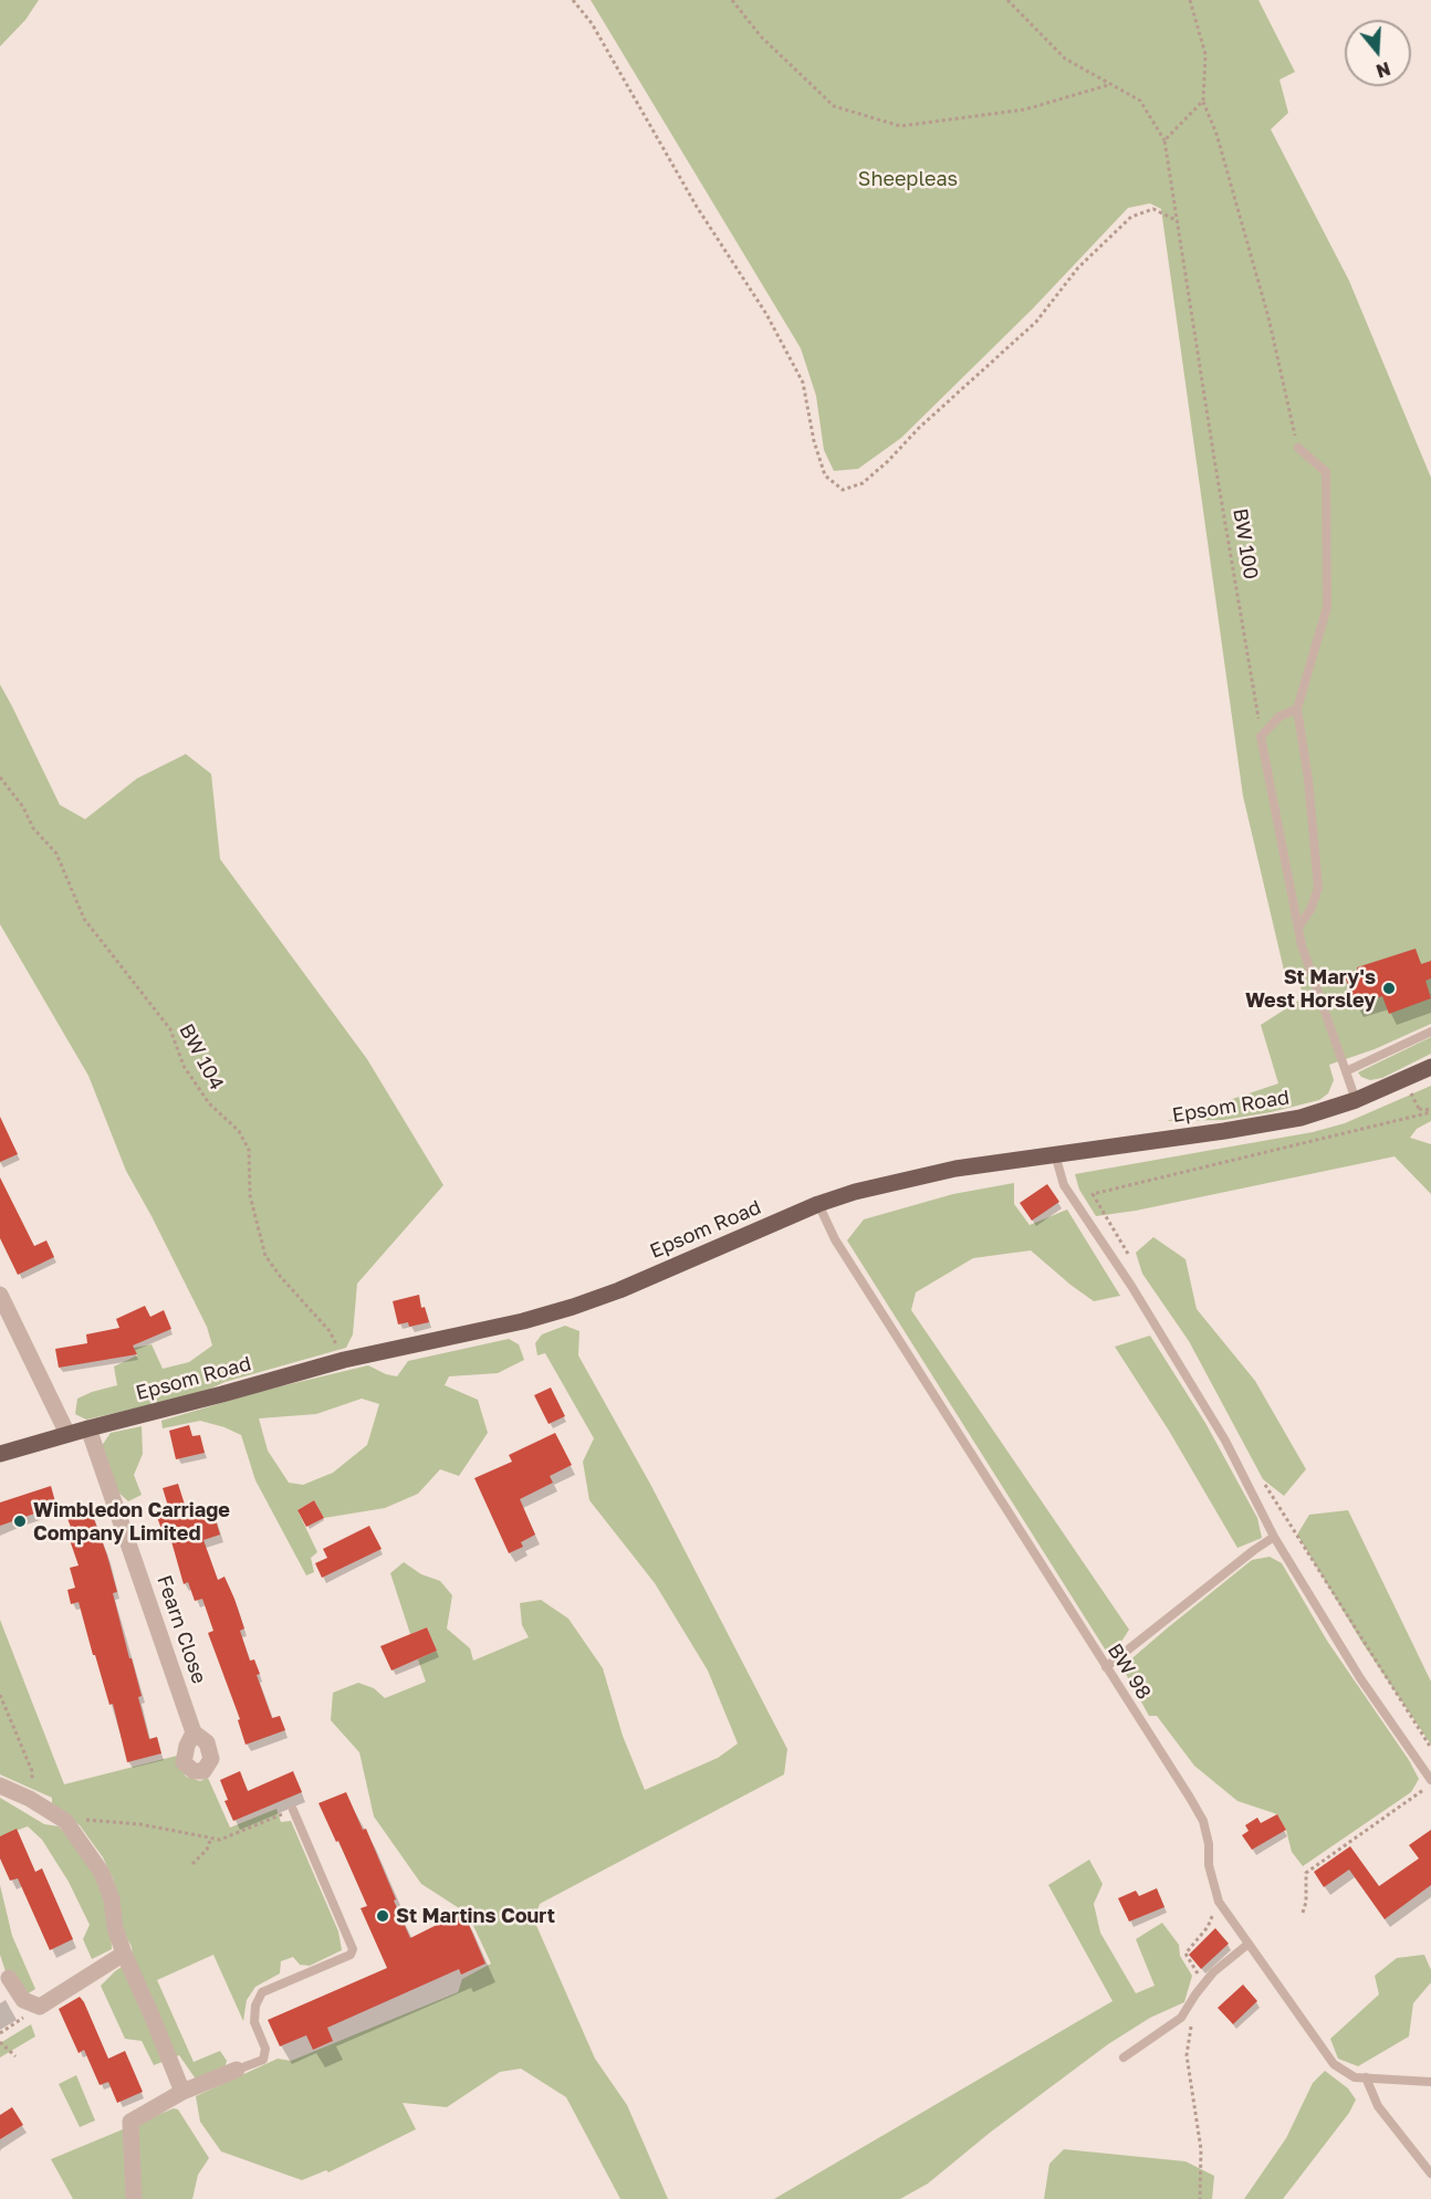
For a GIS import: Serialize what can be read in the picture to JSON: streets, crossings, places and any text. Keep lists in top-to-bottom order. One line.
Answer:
{"streets":{"main road":["Epsom Road"],"street":["Fearn Close"],"lane":["BW 98"],"path":["BW 100","BW 104"]},"crossings":[["BW 104","Epsom Road"],["Epsom Road","Fearn Close"],["Epsom Road","BW 98"]],"parks":["Sheepleas"],"places":["St Mary's West Horsley","Wimbledon Carriage Company Limited","St Martins Court"],"north":"bottom"}
